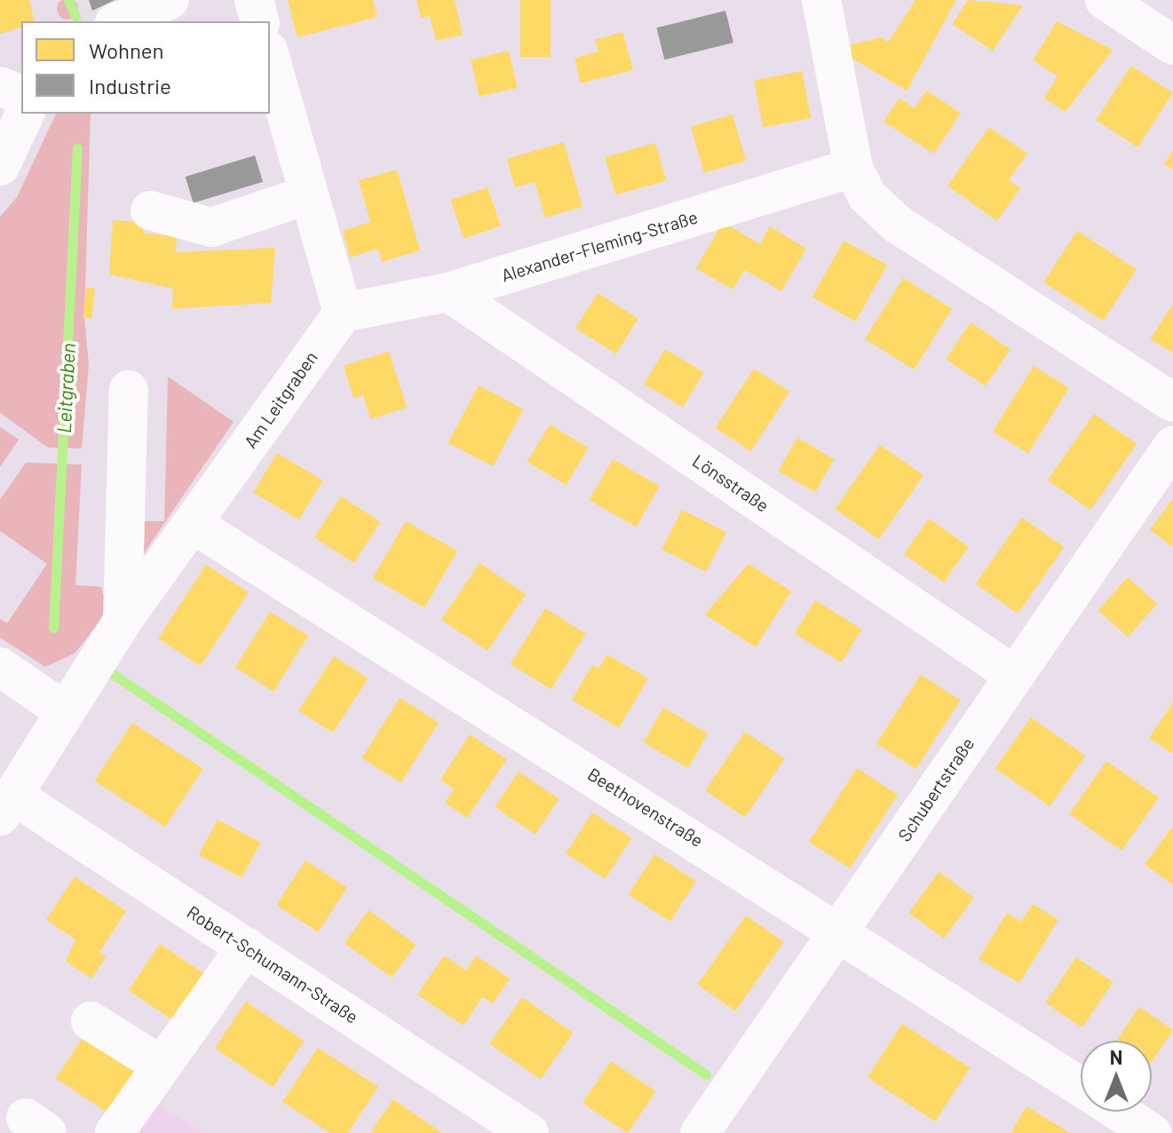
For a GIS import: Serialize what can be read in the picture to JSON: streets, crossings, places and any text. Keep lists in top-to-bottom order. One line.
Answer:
{"streets":{"street":["Alexander-Fleming-Straße","Am Leitgraben","Lönsstraße","Schubertstraße","Beethovenstraße","Robert-Schumann-Straße"]},"crossings":[["Alexander-Fleming-Straße","Am Leitgraben"],["Alexander-Fleming-Straße","Lönsstraße"],["Am Leitgraben","Beethovenstraße"],["Am Leitgraben","Robert-Schumann-Straße"],["Lönsstraße","Schubertstraße"],["Schubertstraße","Beethovenstraße"]],"water":["Leitgraben"],"legend":["Wohnen","Industrie"],"north":"top"}
